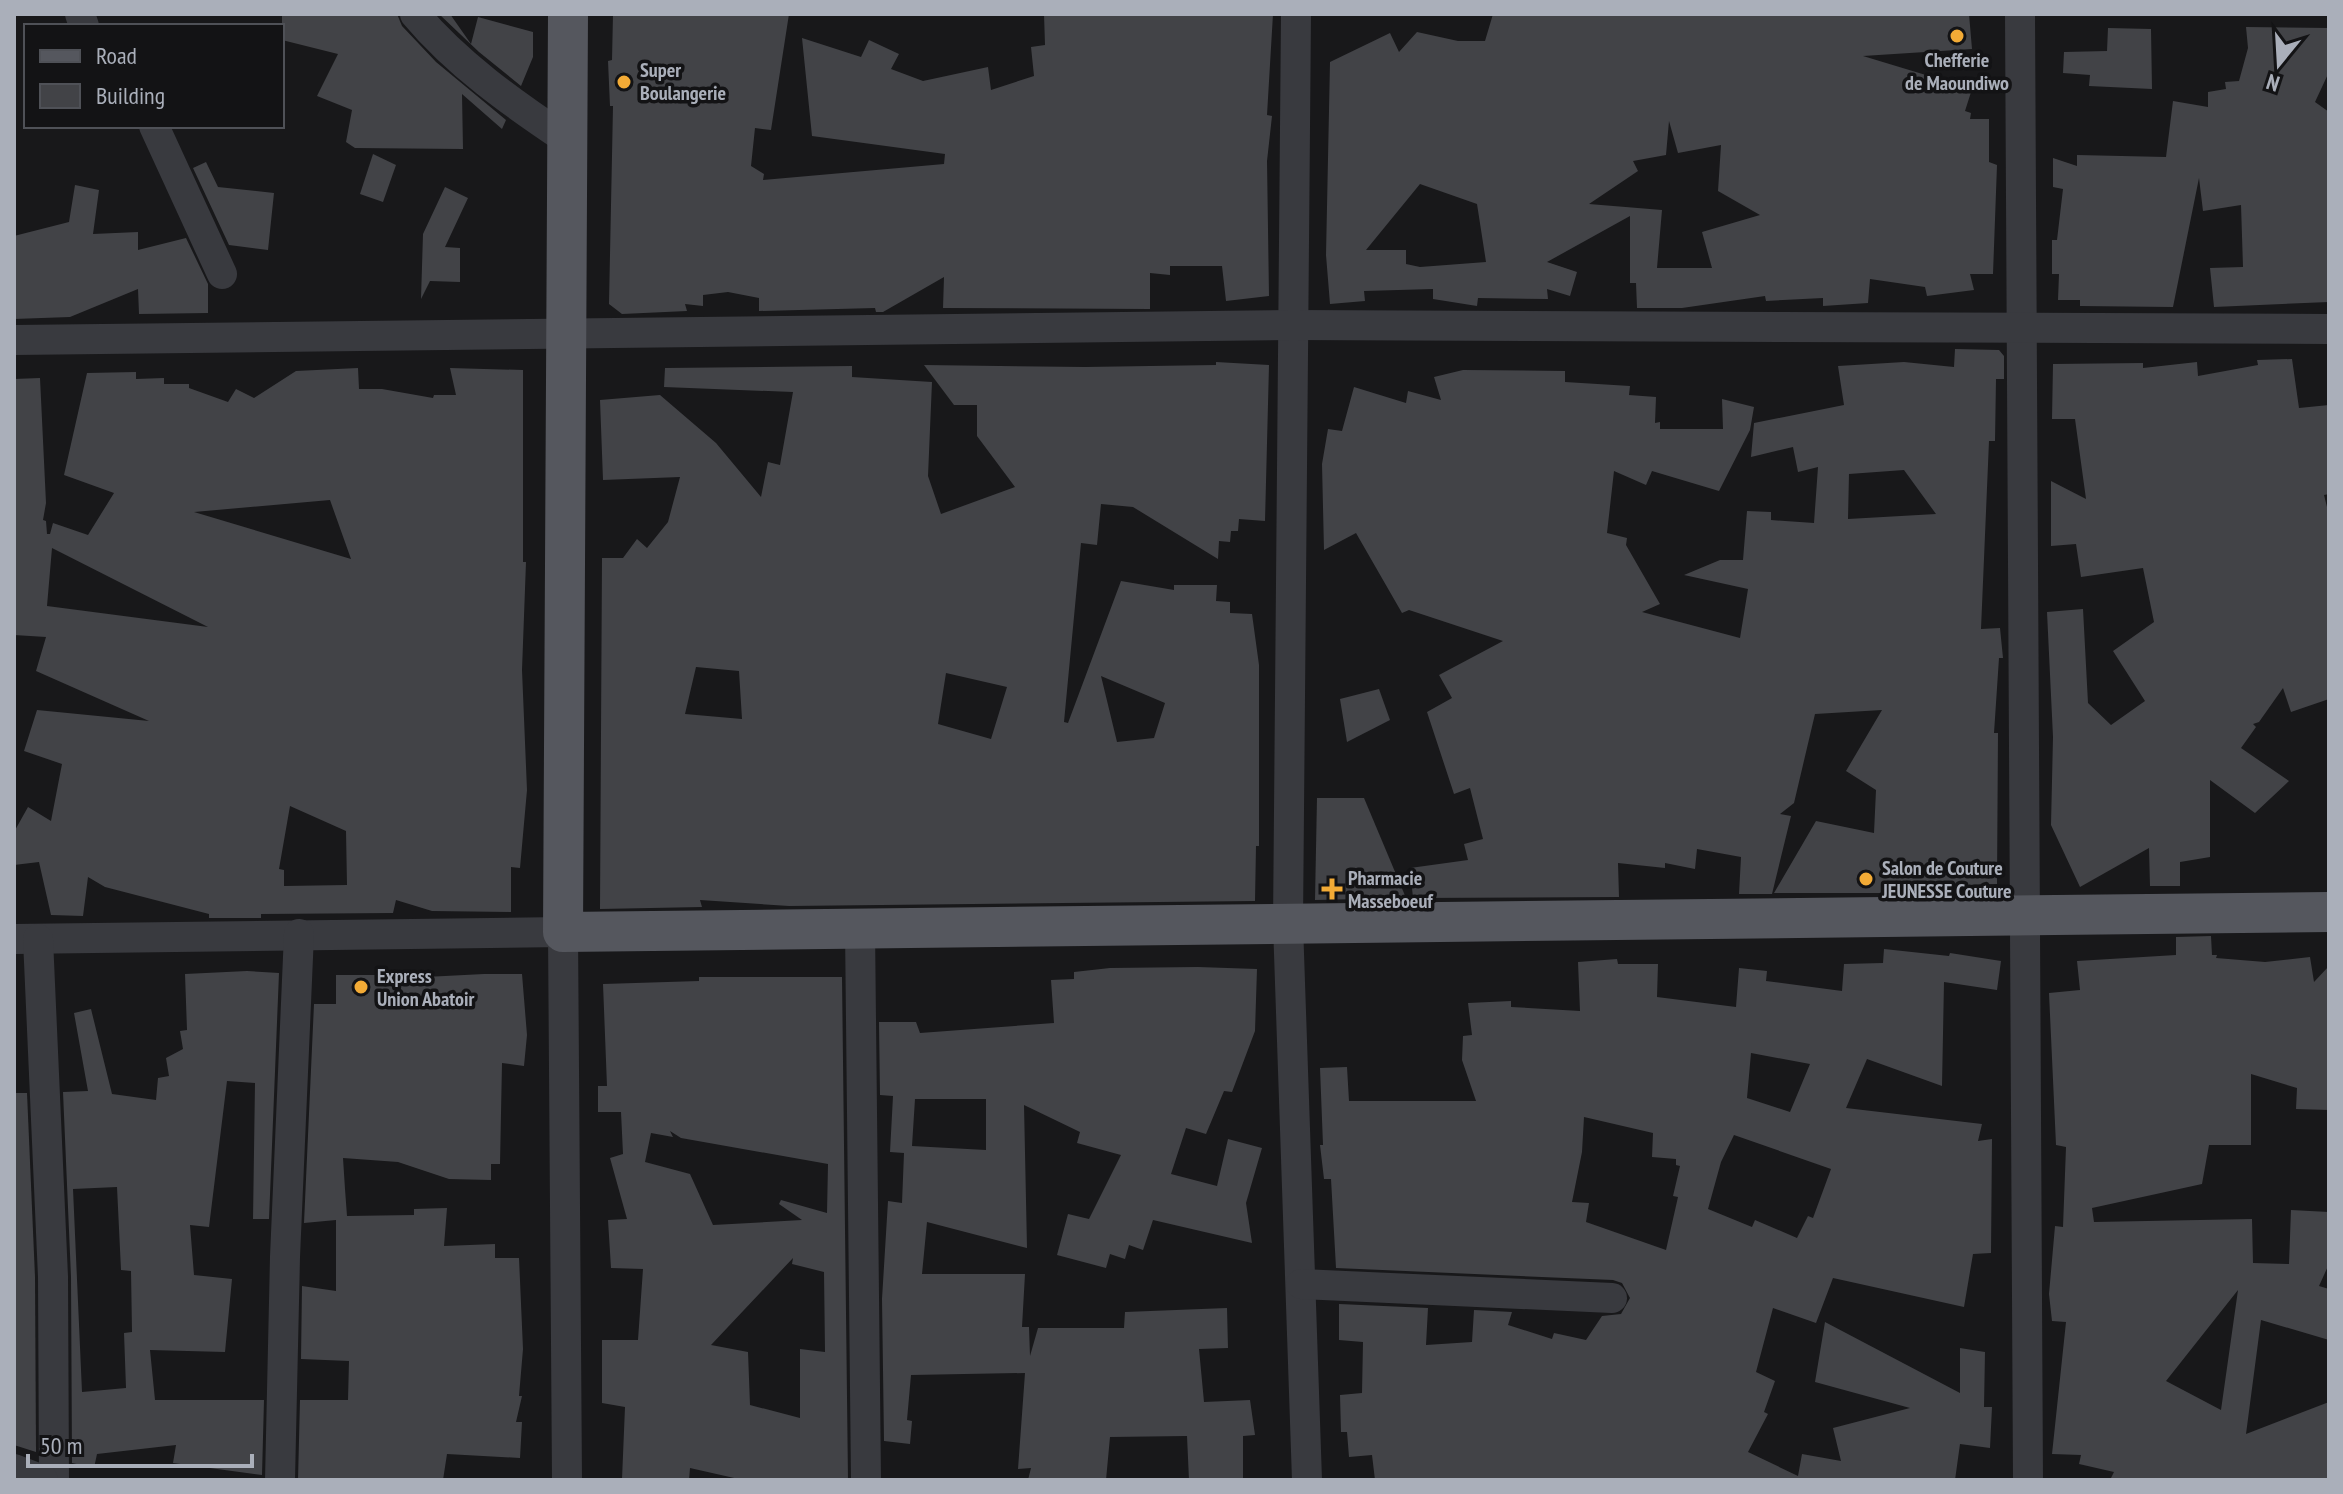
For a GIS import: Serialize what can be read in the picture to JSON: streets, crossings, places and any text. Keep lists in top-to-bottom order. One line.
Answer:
{"places":{"other":["Chefferie de Maoundiwo","Super Boulangerie","Salon de Couture JEUNESSE Couture","Express Union Abatoir"],"health":["Pharmacie Masseboeuf"]},"legend":["Road","Building"],"scale_bar":"50 m","north":"bottom"}
